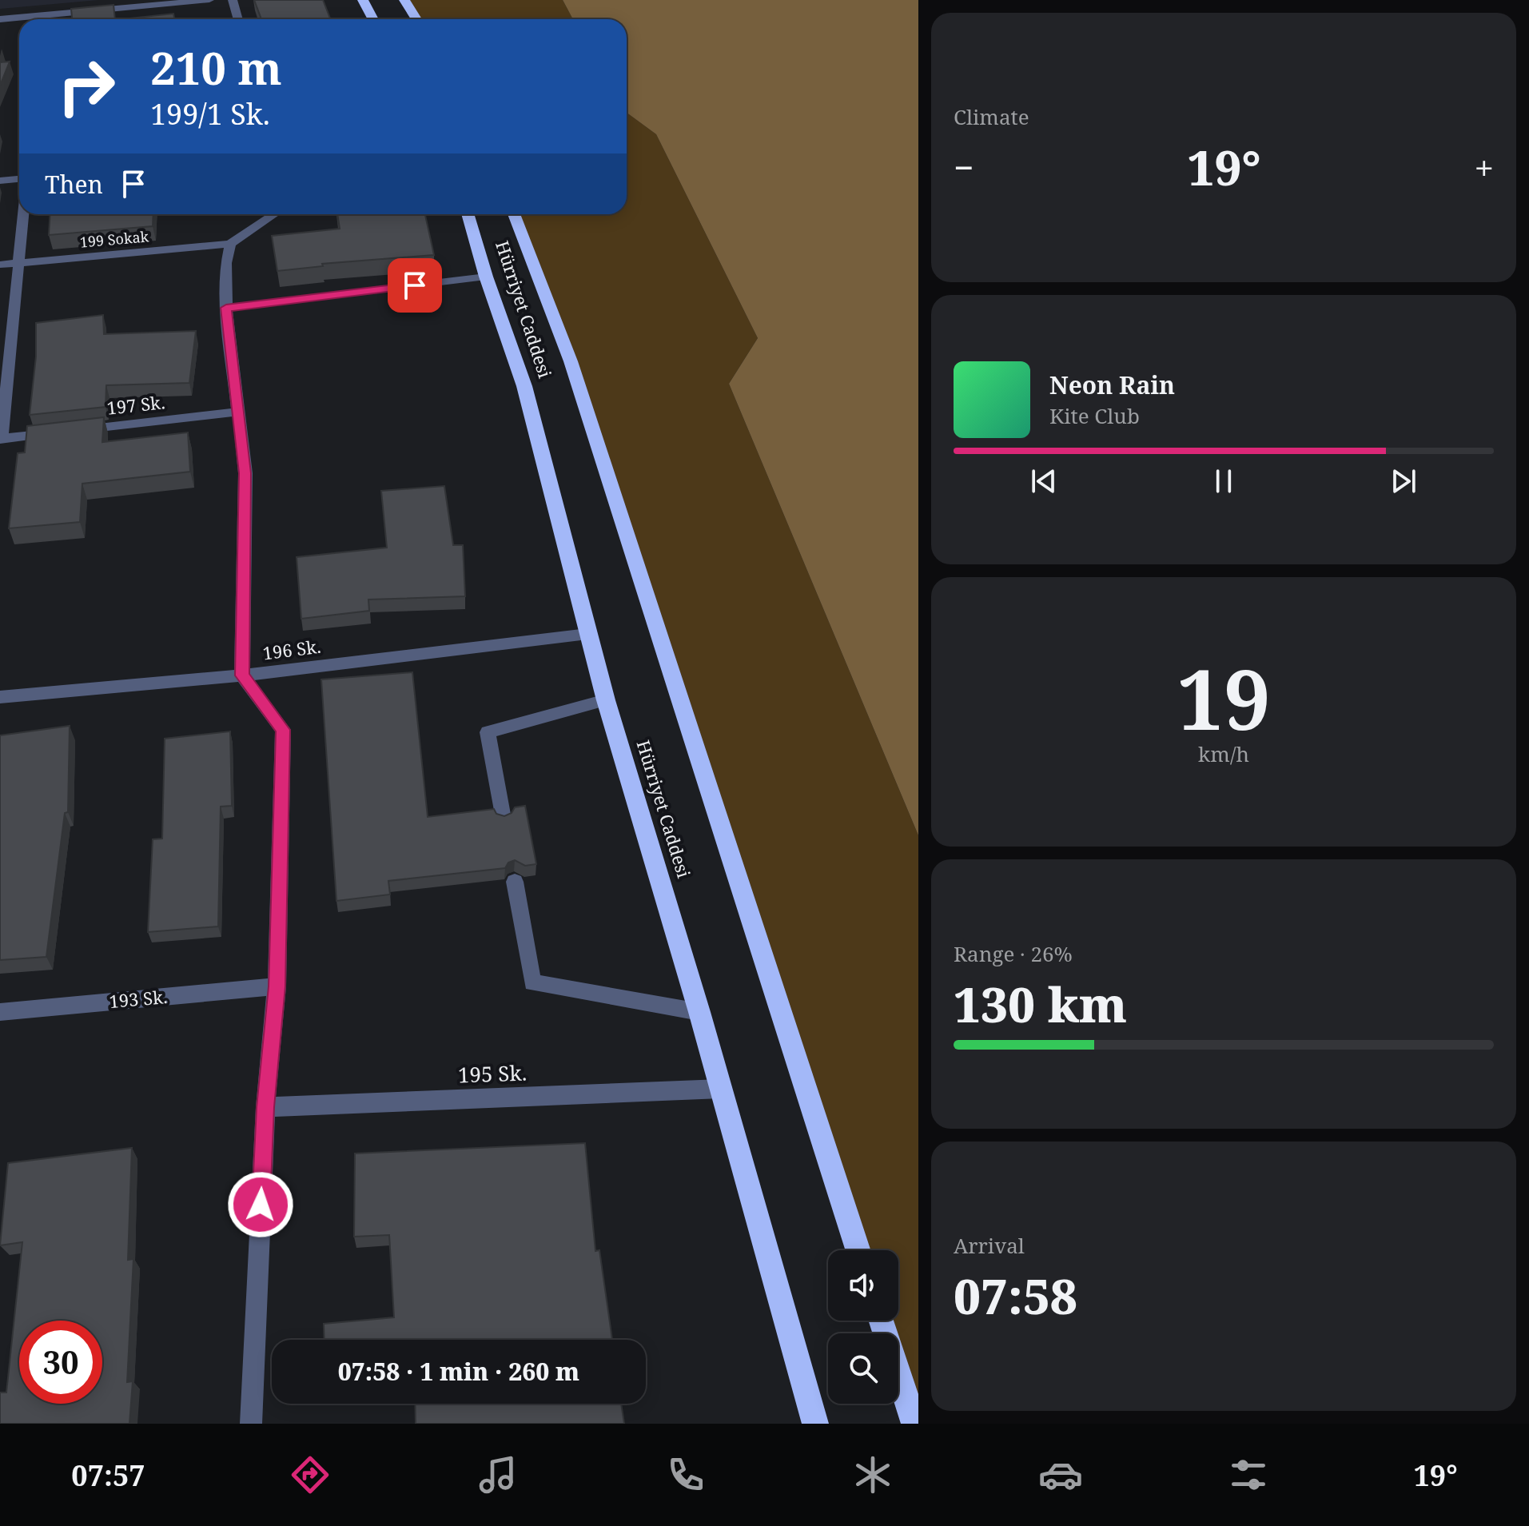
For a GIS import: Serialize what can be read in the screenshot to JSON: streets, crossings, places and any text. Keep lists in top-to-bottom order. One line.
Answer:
{"streets":{"highway":["Hürriyet Caddesi"],"street":["199 Sokak","197 Sk.","196 Sk.","193 Sk.","195 Sk."]},"crossings":[["Hürriyet Caddesi","196 Sk."],["Hürriyet Caddesi","195 Sk."]],"page":{"tile":["Climate",["19","km/h"],["Range · 26%","130 km"],["Arrival","07:58"]],"turn":["210 m","199/1 Sk."],"heat":["−","19°","+"],"then":"Then","song":["Neon Rain","Kite Club"],"limit":"30","trip":"07:58 · 1 min · 260 m","tabs":["07:57","19°"]}}
